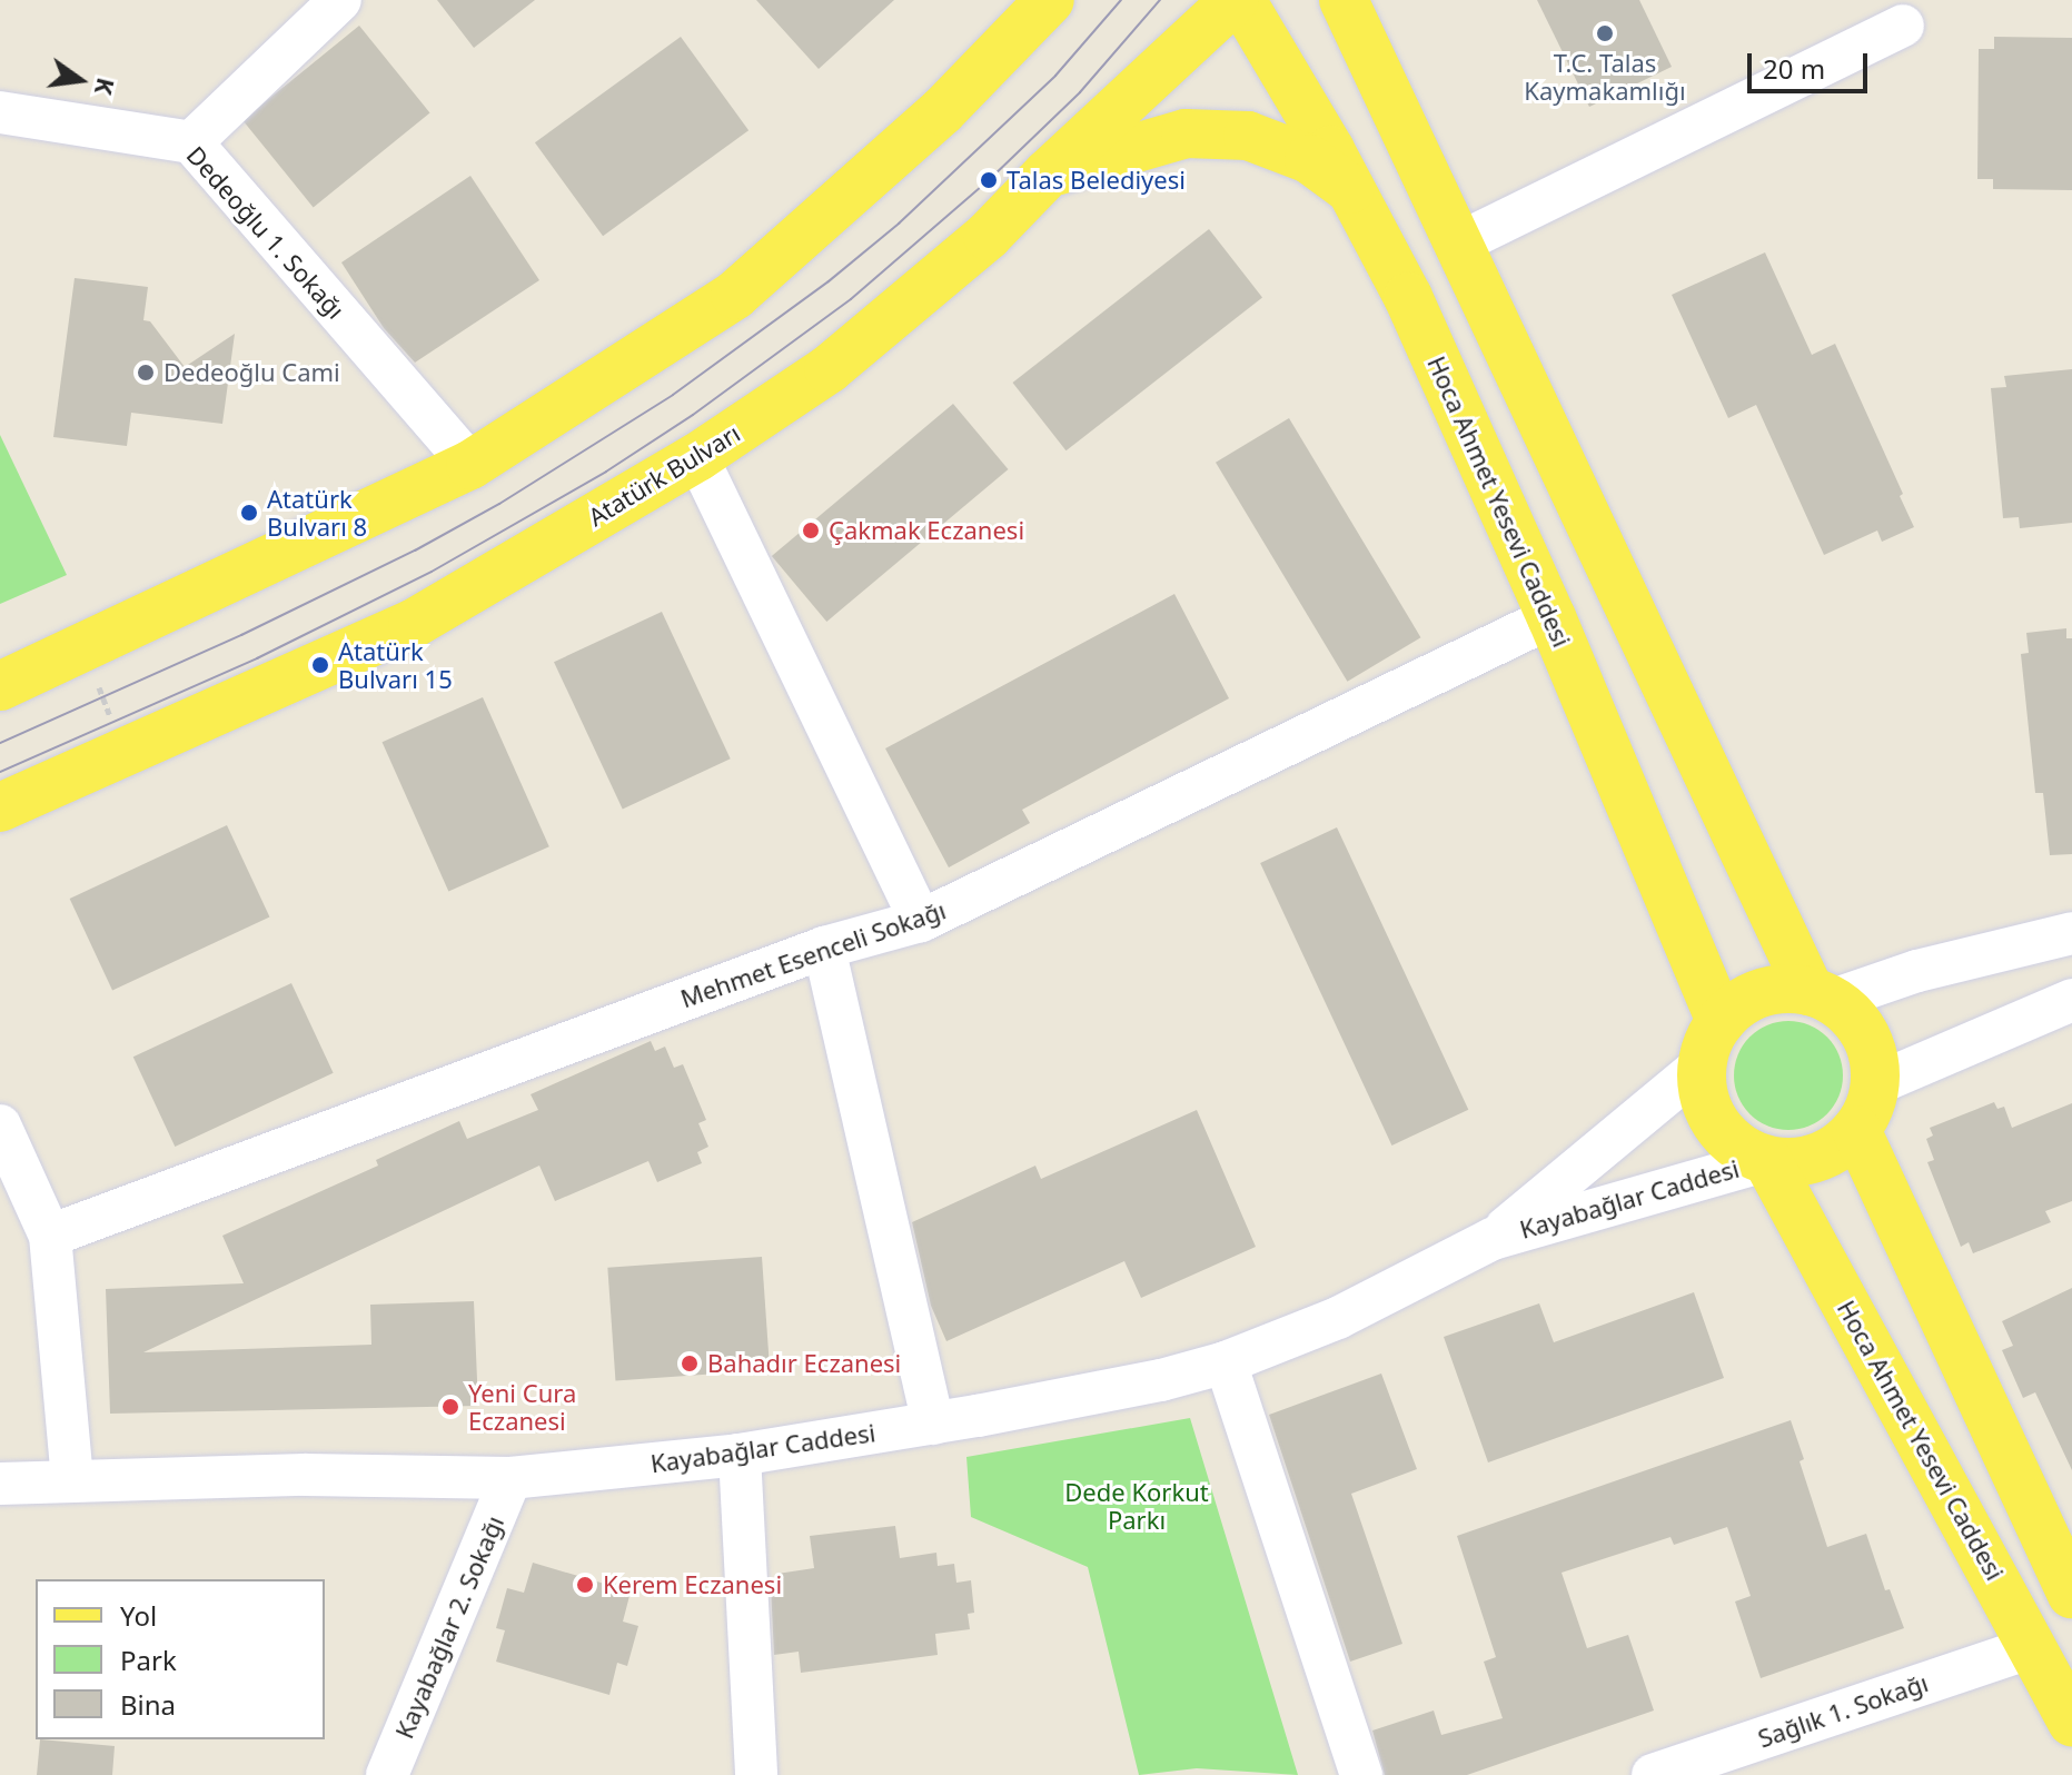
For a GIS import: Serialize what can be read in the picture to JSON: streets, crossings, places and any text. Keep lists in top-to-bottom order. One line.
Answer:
{"streets":{"main road":["Atatürk Bulvarı","Hoca Ahmet Yesevi Caddesi"],"street":["Dedeoğlu 1. Sokağı","Mehmet Esenceli Sokağı","Kayabağlar Caddesi","Kayabağlar 2. Sokağı","Sağlık 1. Sokağı"]},"crossings":[["Atatürk Bulvarı","Hoca Ahmet Yesevi Caddesi"],["Hoca Ahmet Yesevi Caddesi","Mehmet Esenceli Sokağı"],["Hoca Ahmet Yesevi Caddesi","Kayabağlar Caddesi"],["Hoca Ahmet Yesevi Caddesi","Sağlık 1. Sokağı"],["Kayabağlar Caddesi","Kayabağlar 2. Sokağı"]],"parks":["Dede Korkut Parkı"],"places":["T.C. Talas Kaymakamlığı","Talas Belediyesi","Dedeoğlu Cami","Atatürk Bulvarı 8","Çakmak Eczanesi","Atatürk Bulvarı 15","Bahadır Eczanesi","Yeni Cura Eczanesi","Kerem Eczanesi"],"legend":["Yol","Park","Bina"],"scale_bar":"20 m","north":"right"}
